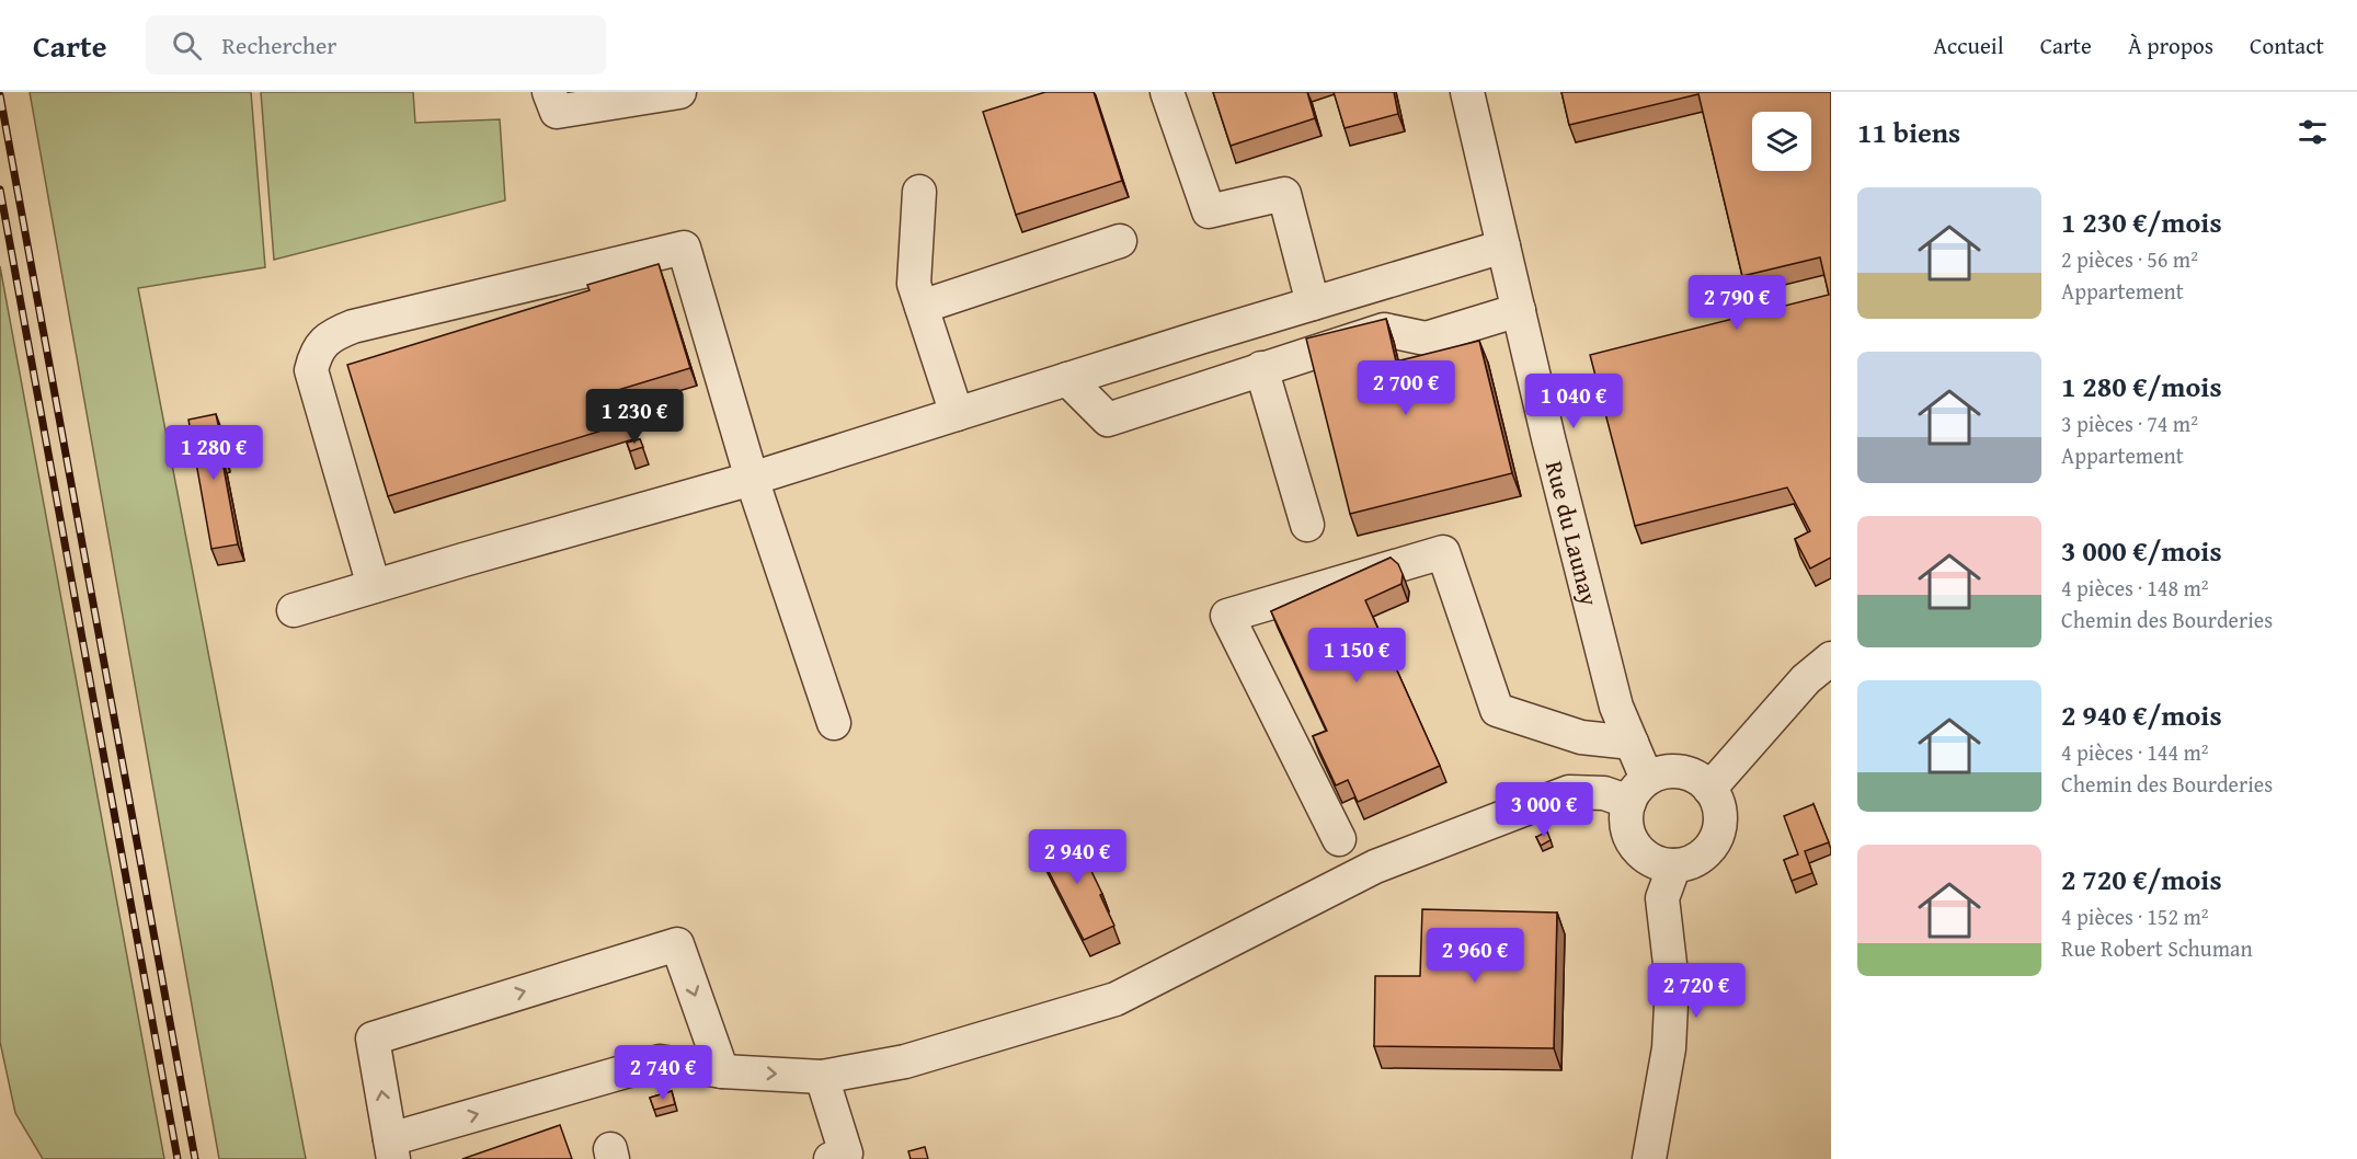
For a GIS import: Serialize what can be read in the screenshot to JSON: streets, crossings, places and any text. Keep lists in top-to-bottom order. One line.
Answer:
{"streets":{"street":["Rue du Launay"]},"page":{"header":"Carte","search":"Rechercher","nav":["Accueil","Carte","À propos","Contact"],"heading":"11 biens","list":[{"name":"1 230 €/mois","note":"2 pièces · 56 m² · Appartement"},{"name":"1 280 €/mois","note":"3 pièces · 74 m² · Appartement"},{"name":"3 000 €/mois","note":"4 pièces · 148 m² · Chemin des Bourderies"},{"name":"2 940 €/mois","note":"4 pièces · 144 m² · Chemin des Bourderies"},{"name":"2 720 €/mois","note":"4 pièces · 152 m² · Rue Robert Schuman"}],"price":["2 790 €","2 700 €","1 040 €","1 230 €","1 280 €","1 150 €","3 000 €","2 940 €","2 960 €","2 720 €","2 740 €"]}}
